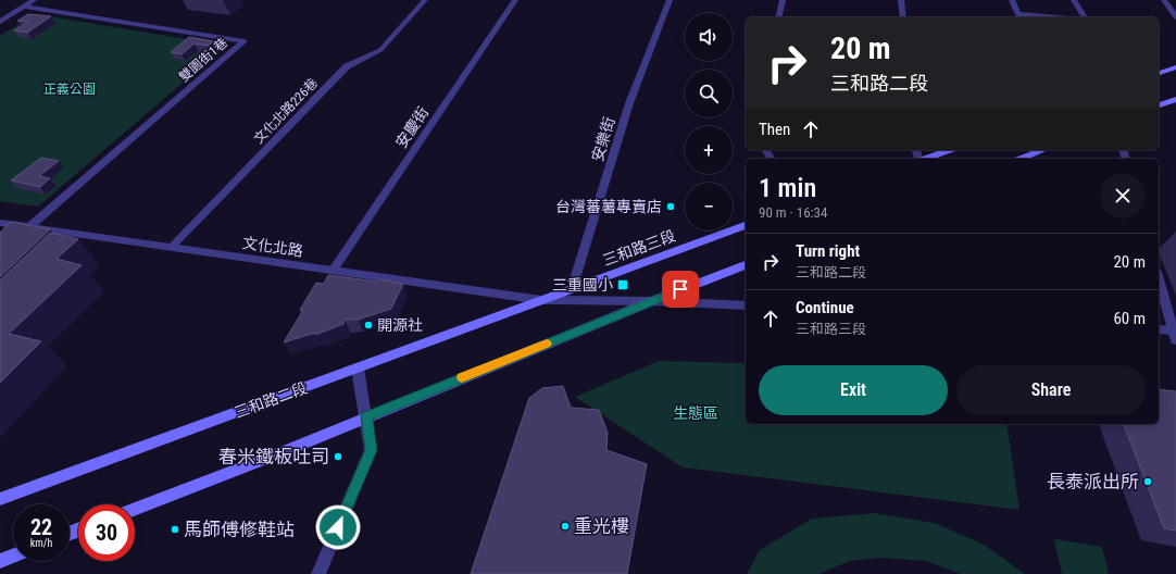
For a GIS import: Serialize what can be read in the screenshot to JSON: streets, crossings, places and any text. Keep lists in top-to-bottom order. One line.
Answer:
{"streets":{"main road":["三和路三段","三和路二段"],"street":["雙園街1巷","文化北路226巷","安慶街","安樂街","文化北路"]},"crossings":[["雙園街1巷","文化北路"],["文化北路226巷","文化北路"],["安慶街","文化北路"],["安樂街","三和路三段"],["文化北路","三和路三段"],["文化北路","三和路二段"],["三和路三段","三和路二段"]],"parks":["正義公園","生態區"],"places":{"other":["台灣蕃薯專賣店","開源社","春米鐵板吐司","長泰派出所","重光樓","馬師傅修鞋站"],"transit":["三重國小"]},"page":{"map_buttons":["+","−"],"turn":["20 m","三和路二段"],"then":"Then","heading":["1 min","90 m · 16:34"],"list":[{"name":"Turn right","note":"三和路二段","value":"20 m"},{"name":"Continue","note":"三和路三段","value":"60 m"}],"buttons":["Exit","Share"],"speed":"22 km/h","limit":"30"}}
